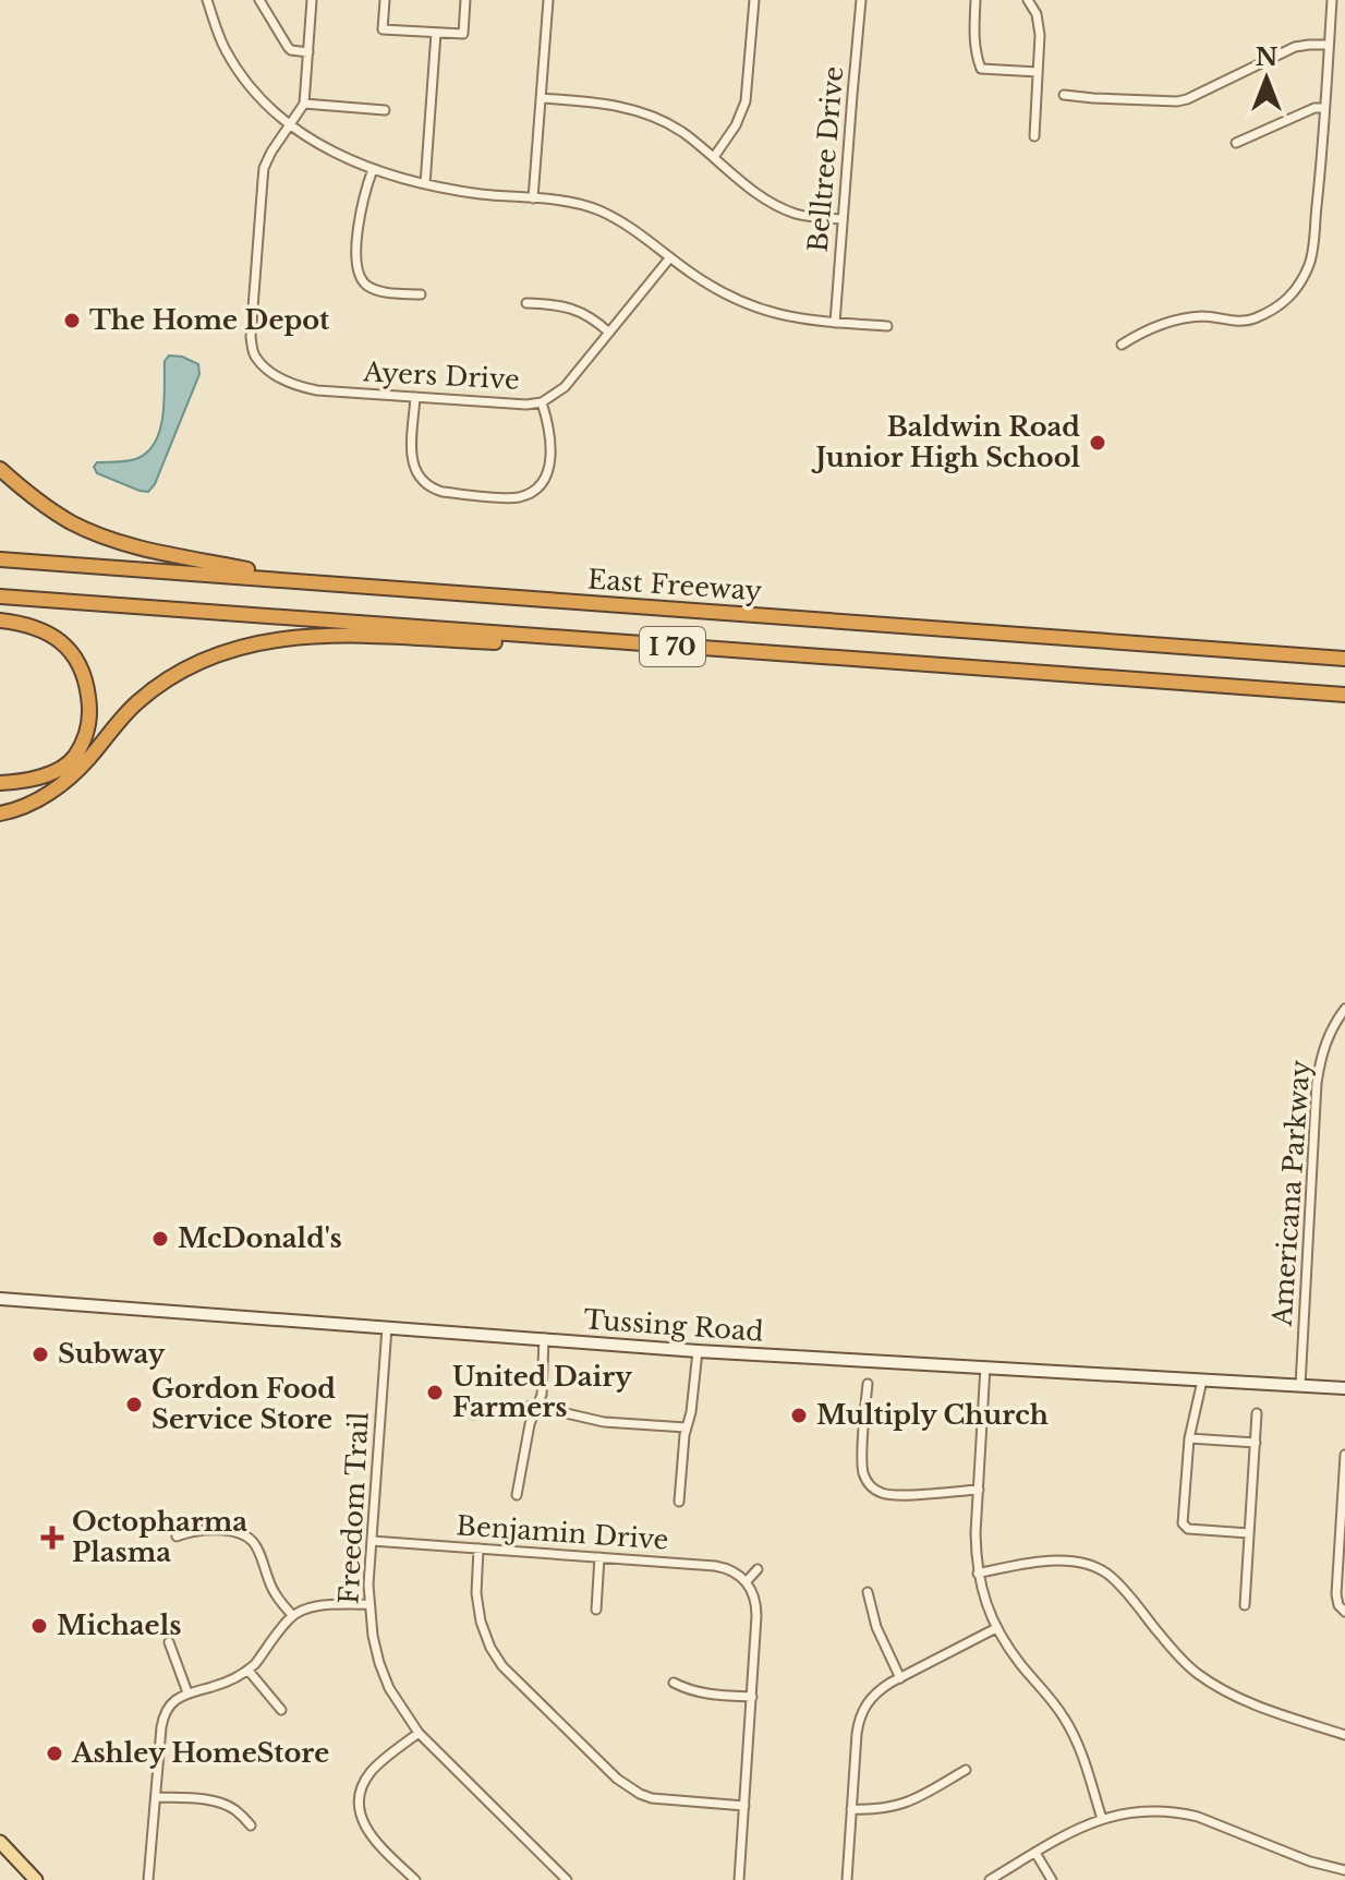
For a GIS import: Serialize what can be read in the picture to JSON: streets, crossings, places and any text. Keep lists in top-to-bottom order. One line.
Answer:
{"streets":{"highway":["East Freeway","I 70"],"main road":["Tussing Road"],"street":["Belltree Drive","Ayers Drive","Americana Parkway","Freedom Trail","Benjamin Drive"]},"crossings":[["Americana Parkway","Tussing Road"],["Tussing Road","Freedom Trail"],["Freedom Trail","Benjamin Drive"]],"places":{"other":["The Home Depot","Baldwin Road Junior High School","McDonald's","Subway","United Dairy Farmers","Gordon Food Service Store","Multiply Church","Michaels","Ashley HomeStore"],"health":["Octopharma Plasma"]},"north":"top"}
